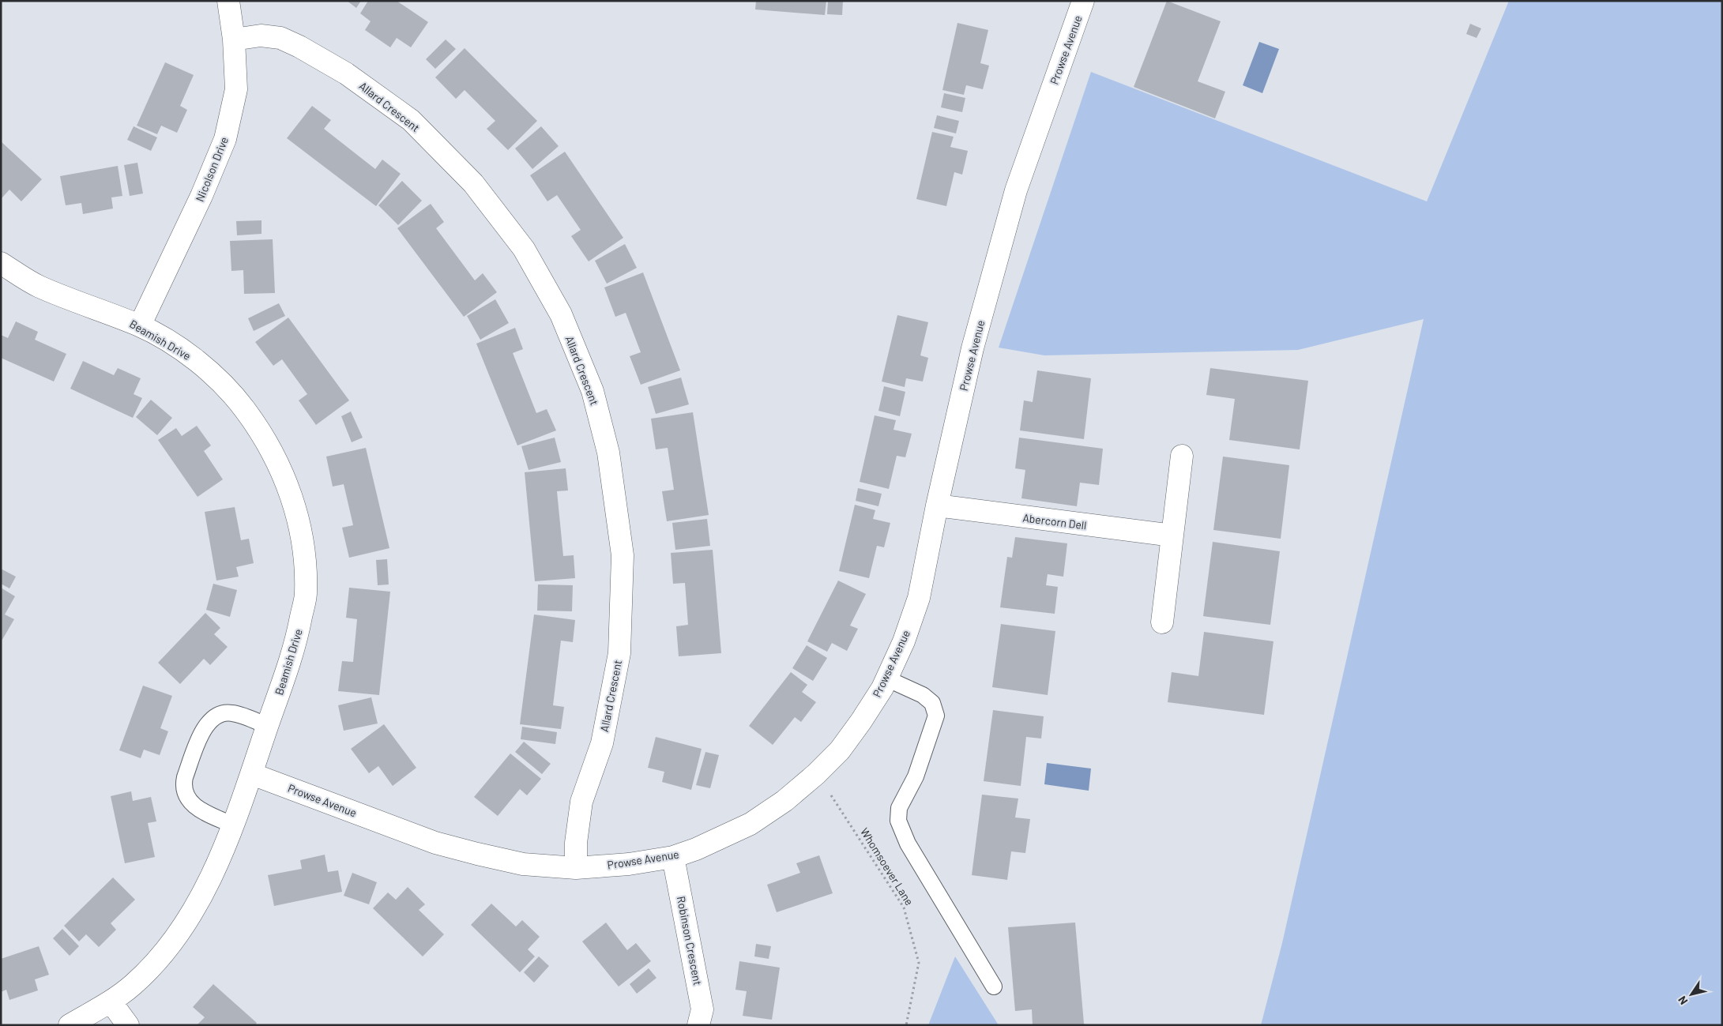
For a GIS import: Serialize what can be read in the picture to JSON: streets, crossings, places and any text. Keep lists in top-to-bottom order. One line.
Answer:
{"streets":{"street":["Prowse Avenue","Allard Crescent","Nicolson Drive","Beamish Drive","Abercorn Dell","Robinson Crescent"],"path":["Whomsoever Lane"]},"crossings":[["Prowse Avenue","Allard Crescent"],["Prowse Avenue","Beamish Drive"],["Prowse Avenue","Abercorn Dell"],["Prowse Avenue","Whomsoever Lane"],["Prowse Avenue","Robinson Crescent"],["Allard Crescent","Nicolson Drive"],["Nicolson Drive","Beamish Drive"]],"north":"bottom left"}
